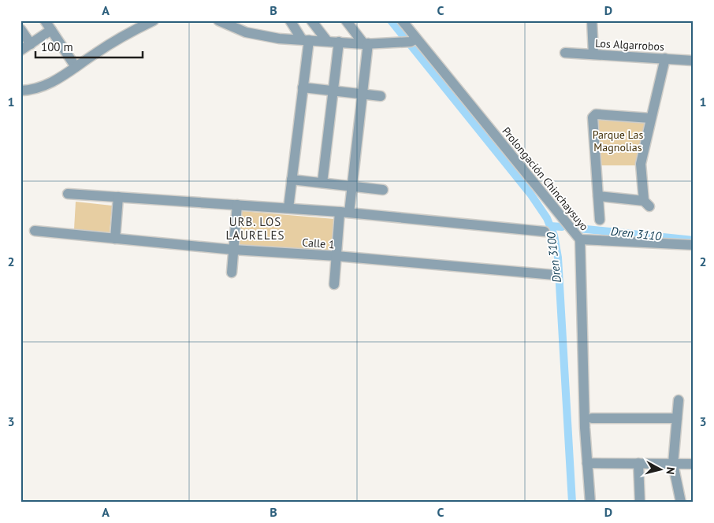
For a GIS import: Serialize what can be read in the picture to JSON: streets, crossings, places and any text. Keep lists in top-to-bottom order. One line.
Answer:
{"streets":{"street":["Los Algarrobos","Prolongación Chinchaysuyo","Calle 1"]},"districts":["URB. LOS LAURELES"],"water":["Dren 3110","Dren 3100"],"parks":["Parque Las Magnolias"],"scale_bar":"100 m","north":"right","grid":{"columns":["A","B","C","D"],"rows":["1","2","3"]}}
